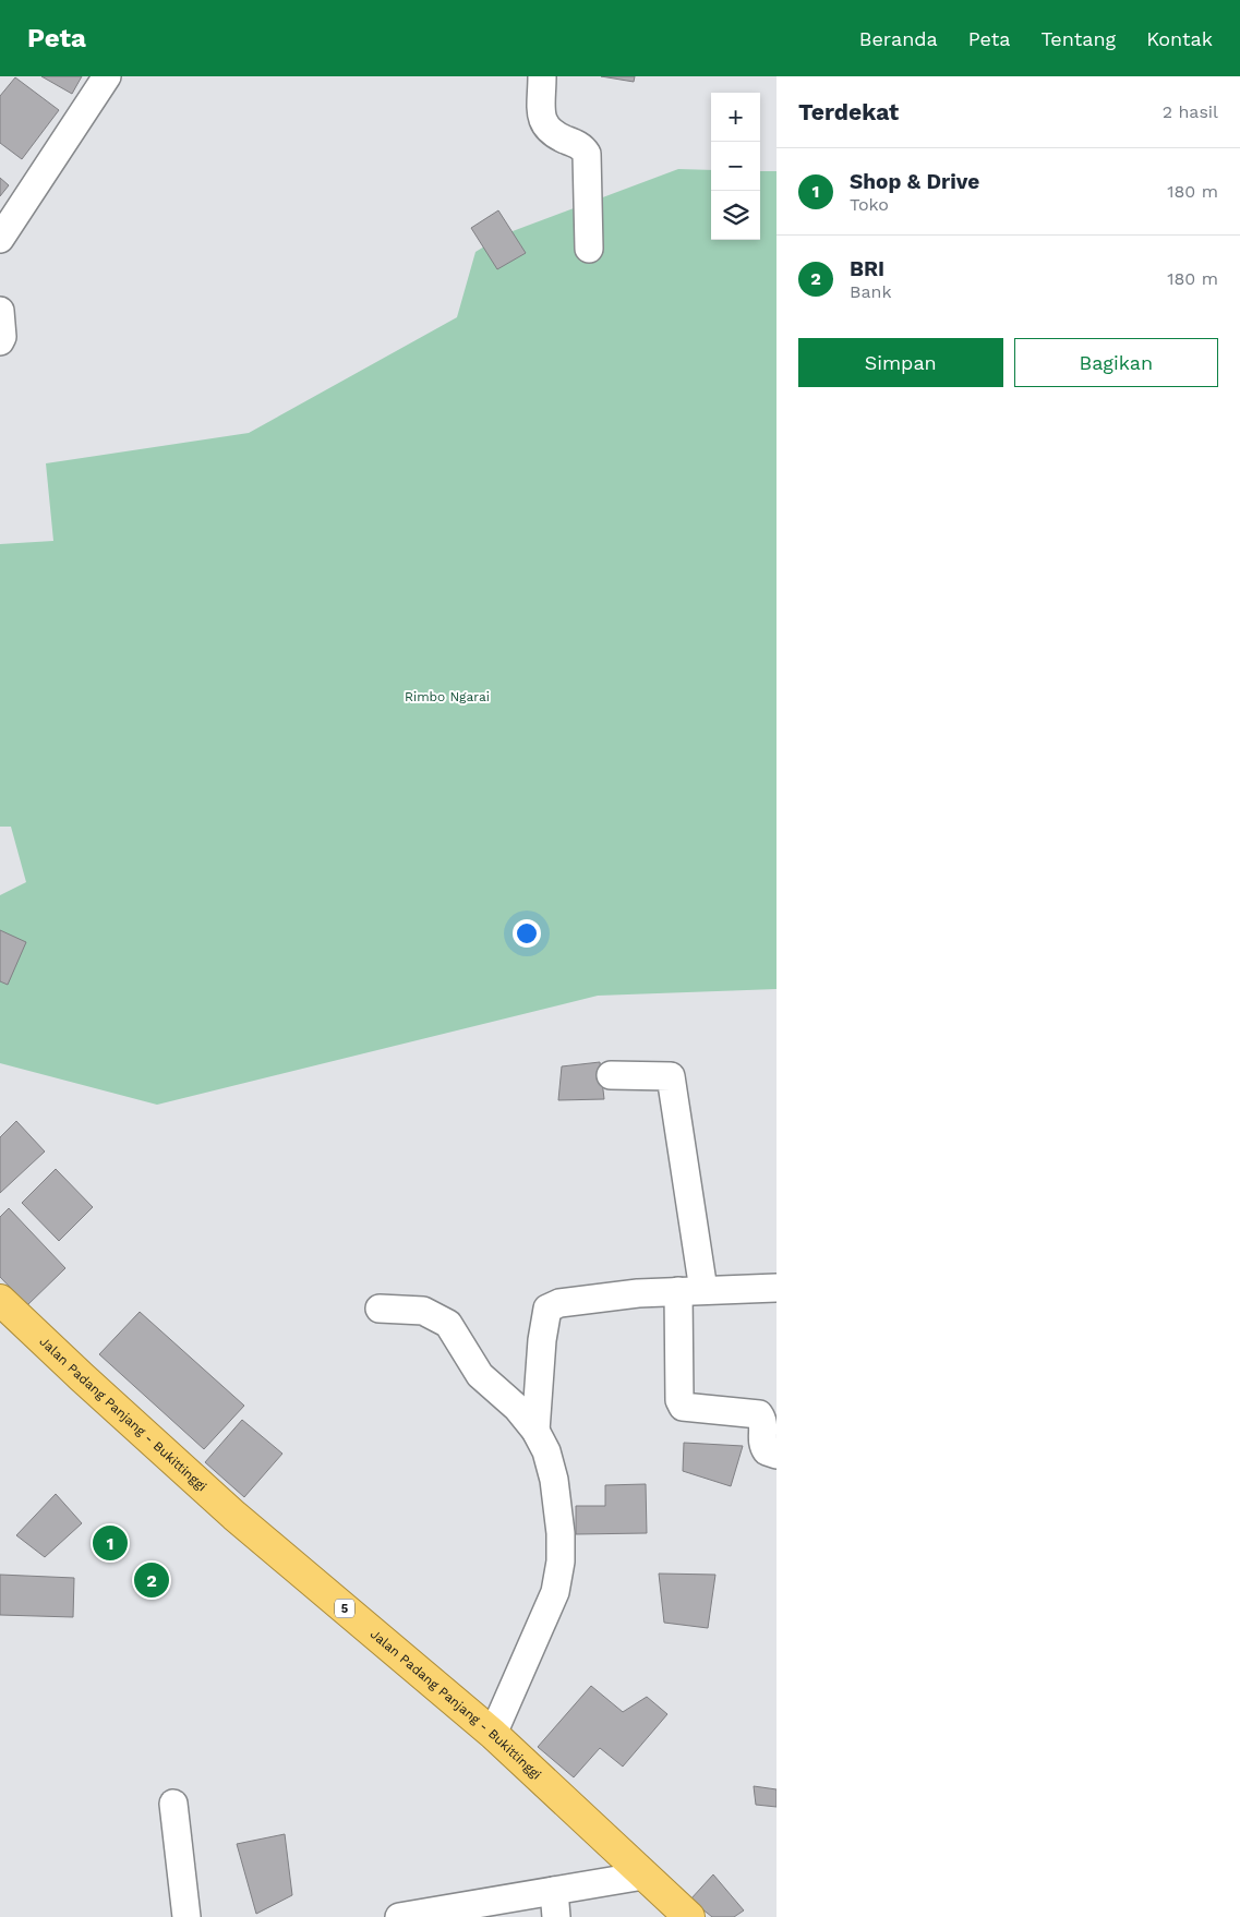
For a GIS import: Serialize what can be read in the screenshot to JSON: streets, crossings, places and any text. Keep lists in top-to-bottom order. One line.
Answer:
{"streets":{"highway":["Jalan Padang Panjang - Bukittinggi","5"]},"parks":["Rimbo Ngarai"],"page":{"header":"Peta","nav":["Beranda","Peta","Tentang","Kontak"],"heading":["Terdekat","2 hasil"],"map_buttons":["+","−"],"list":[{"mark":"1","name":"Shop & Drive","note":"Toko","value":"180 m"},{"mark":"2","name":"BRI","note":"Bank","value":"180 m"}],"buttons":["Simpan","Bagikan"],"pins":["1","2"]}}
